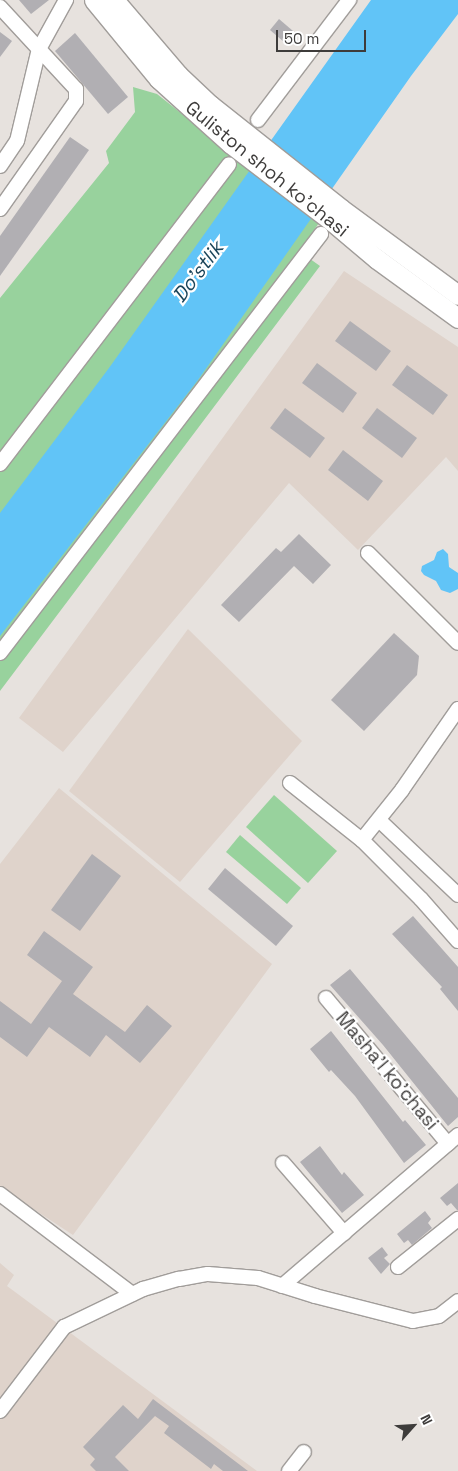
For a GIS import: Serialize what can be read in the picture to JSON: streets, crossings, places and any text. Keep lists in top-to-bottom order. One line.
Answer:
{"streets":{"main road":["Guliston shoh ko'chasi"],"street":["Masha'l ko'chasi"]},"water":["Do'stlik"],"scale_bar":"50 m","north":"top right"}
